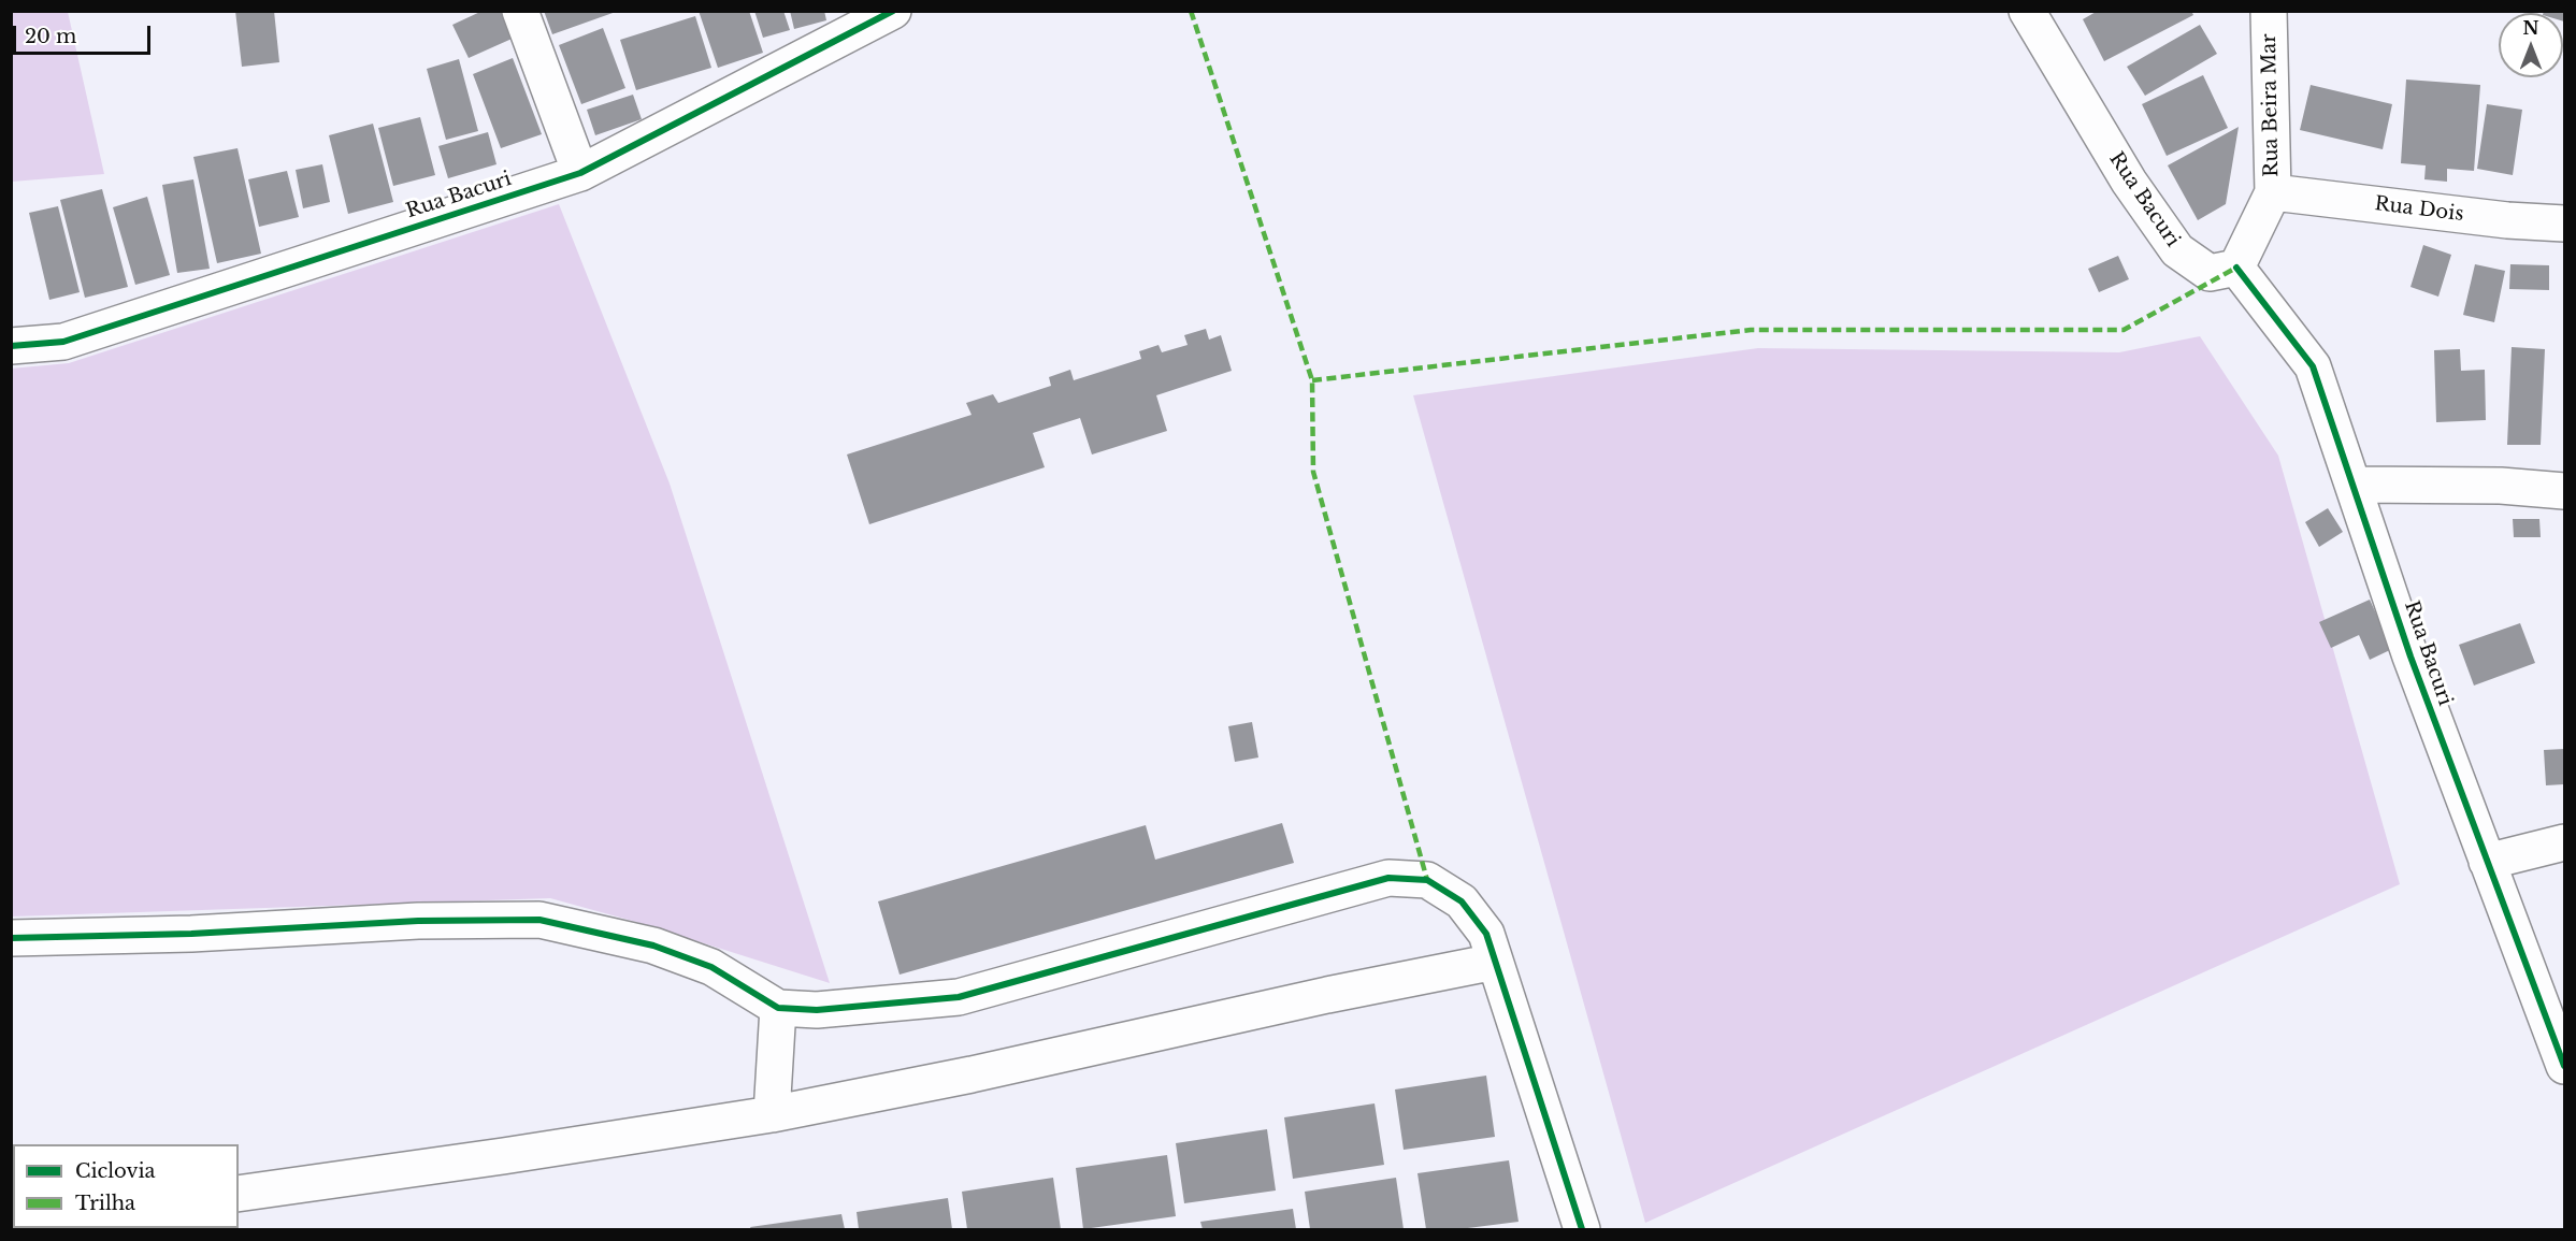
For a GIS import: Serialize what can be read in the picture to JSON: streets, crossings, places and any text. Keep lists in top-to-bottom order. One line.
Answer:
{"streets":{"street":["Rua Beira Mar","Rua Bacuri","Rua Dois"]},"crossings":[["Rua Beira Mar","Rua Bacuri"],["Rua Beira Mar","Rua Dois"]],"legend":["Ciclovia","Trilha"],"scale_bar":"20 m","north":"top"}
